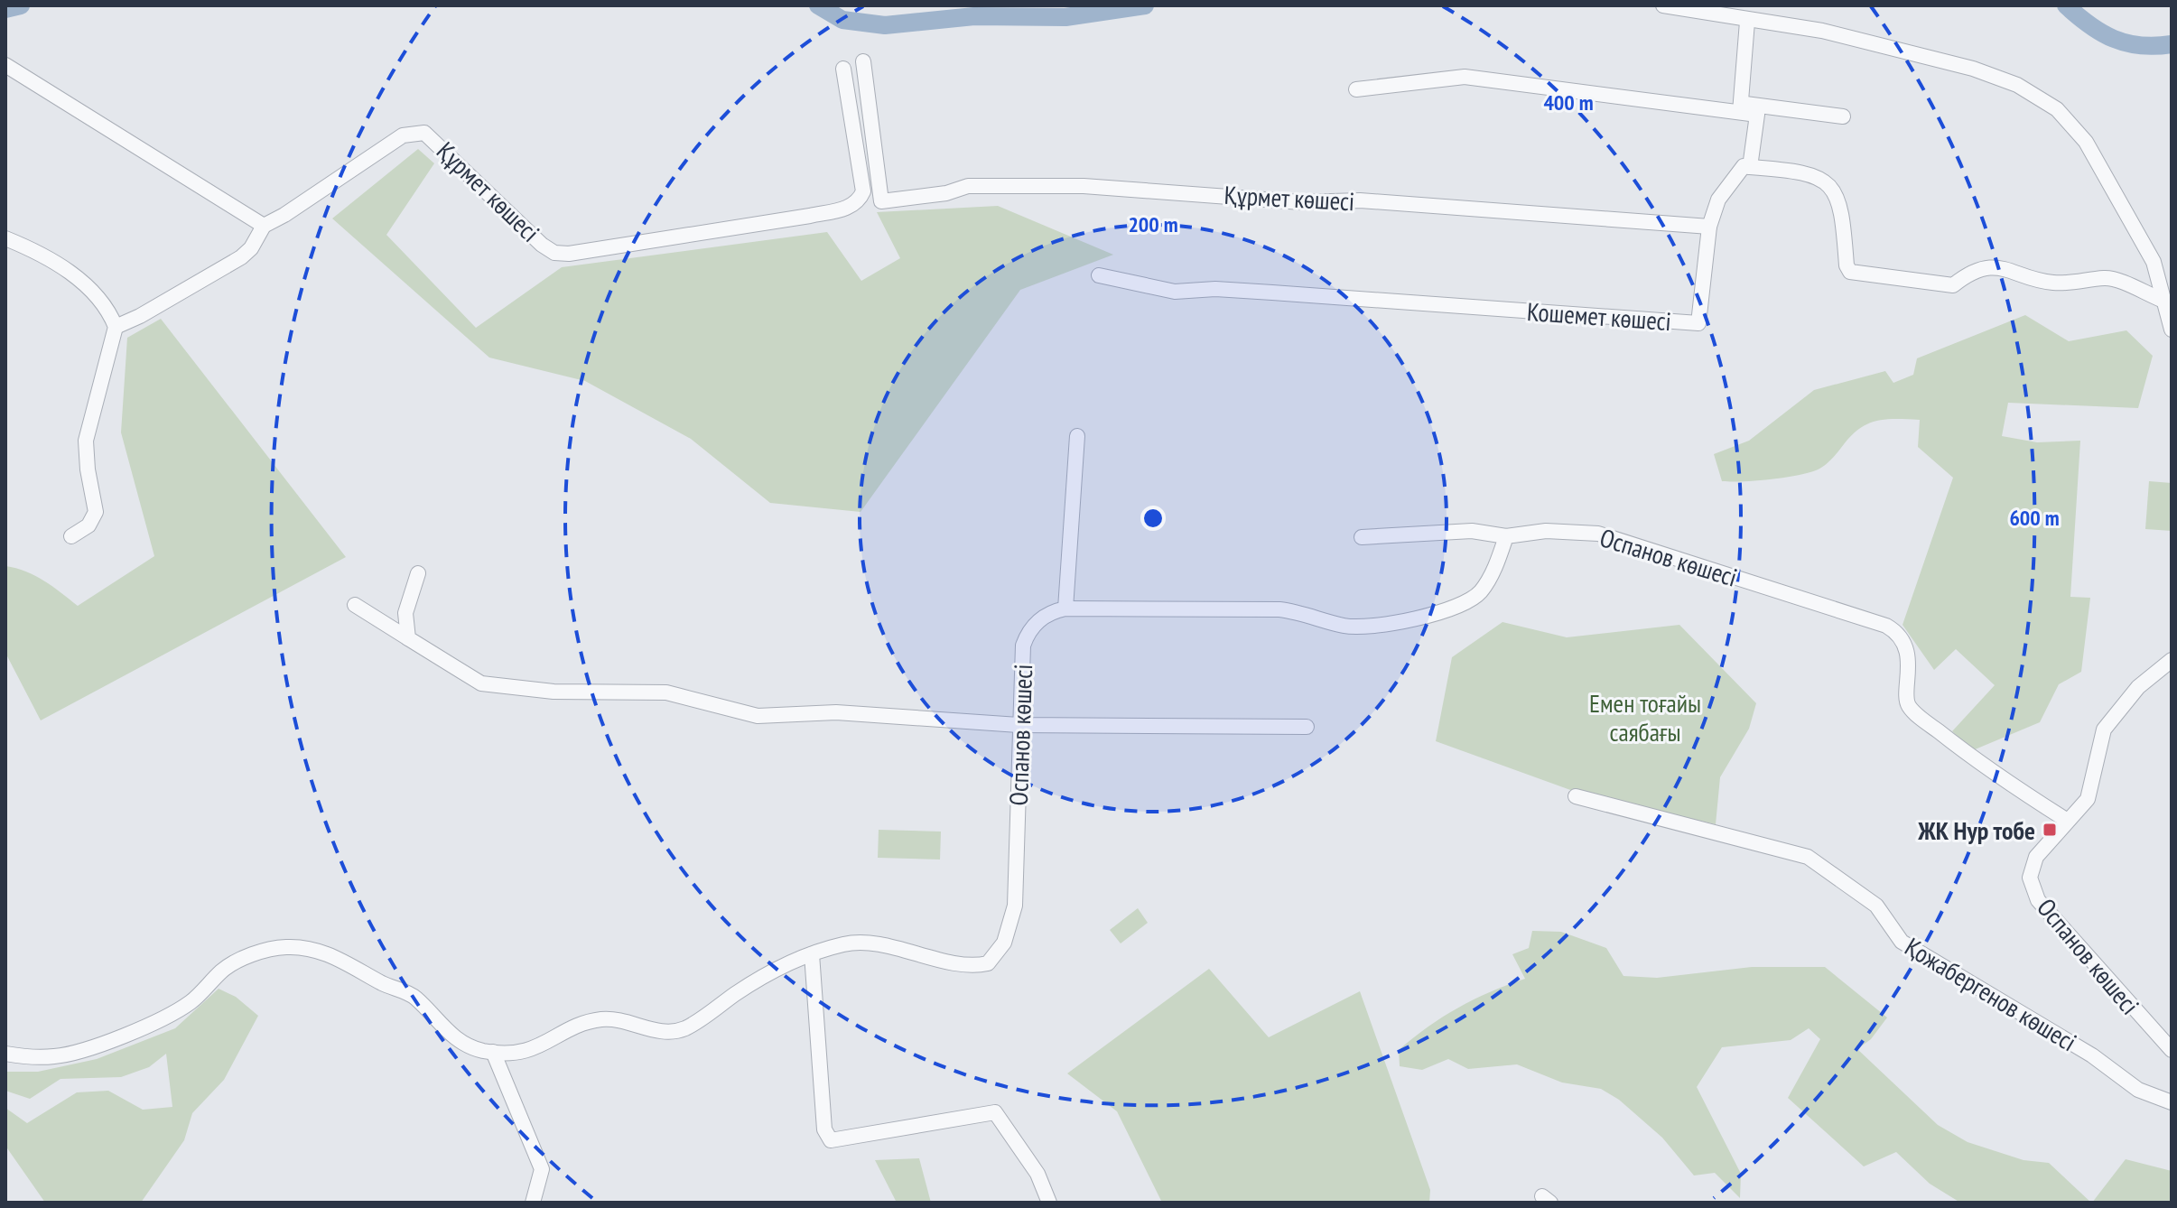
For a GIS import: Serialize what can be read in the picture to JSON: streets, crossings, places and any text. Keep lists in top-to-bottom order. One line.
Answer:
{"streets":{"street":["Құрмет көшесі","Кошемет көшесі","Оспанов көшесі","Қожабергенов көшесі"]},"crossings":[["Құрмет көшесі","Кошемет көшесі"]],"parks":["Емен тоғайы саябағы"],"places":{"transit":["ЖК Нур тобе"]},"rings":["400 m","200 m","600 m"]}
